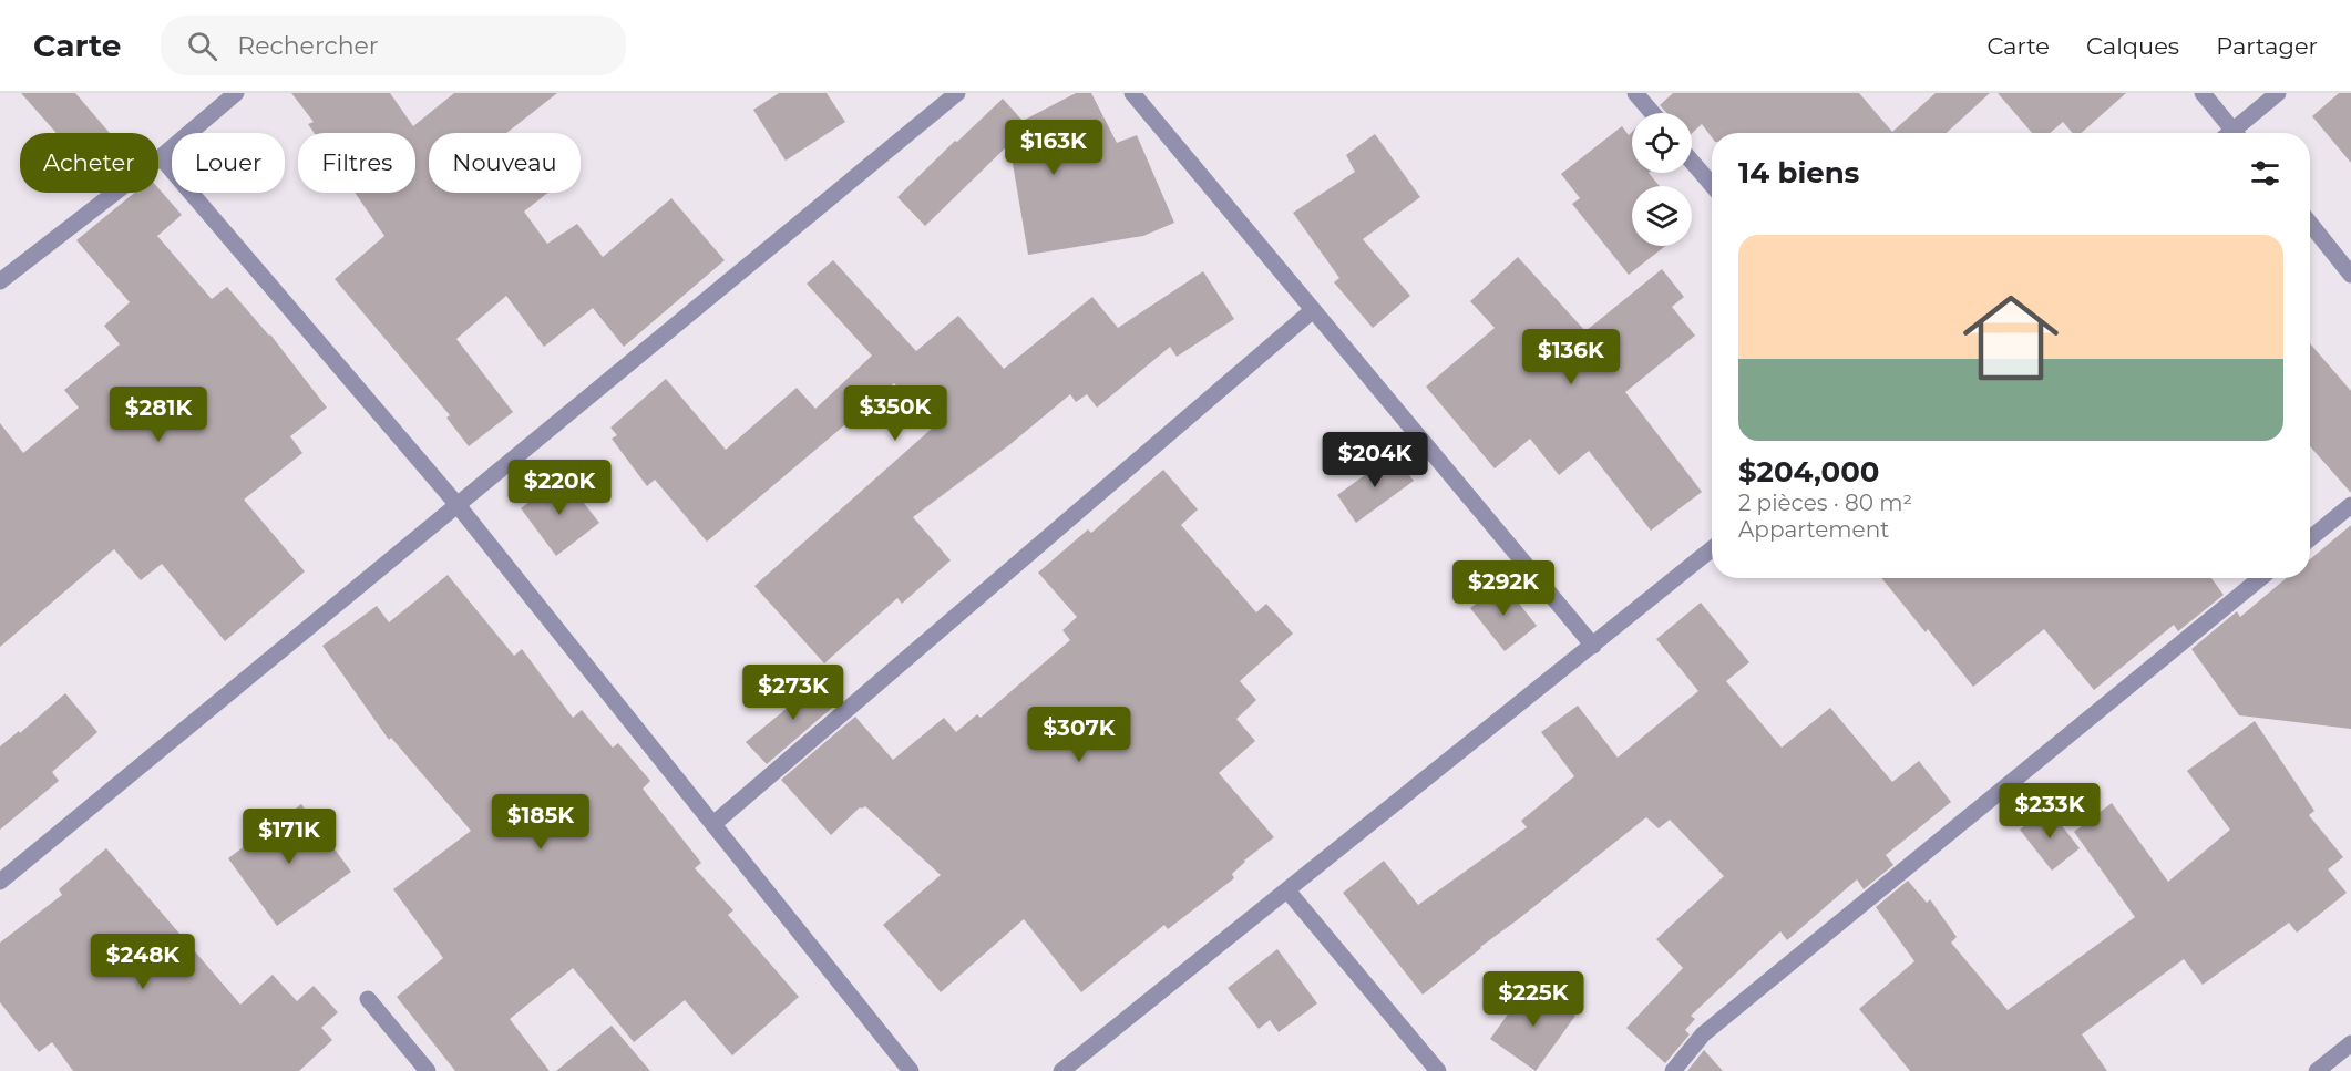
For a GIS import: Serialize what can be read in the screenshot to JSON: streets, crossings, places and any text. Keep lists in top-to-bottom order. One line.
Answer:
{"page":{"header":"Carte","search":"Rechercher","nav":["Carte","Calques","Partager"],"price":["$163K","$136K","$350K","$281K","$204K","$220K","$292K","$273K","$307K","$233K","$185K","$171K","$248K","$225K"],"chip":["Acheter","Louer","Filtres","Nouveau"],"heading":"14 biens","list":[{"name":"$204,000","note":"2 pièces · 80 m² · Appartement"}]}}
